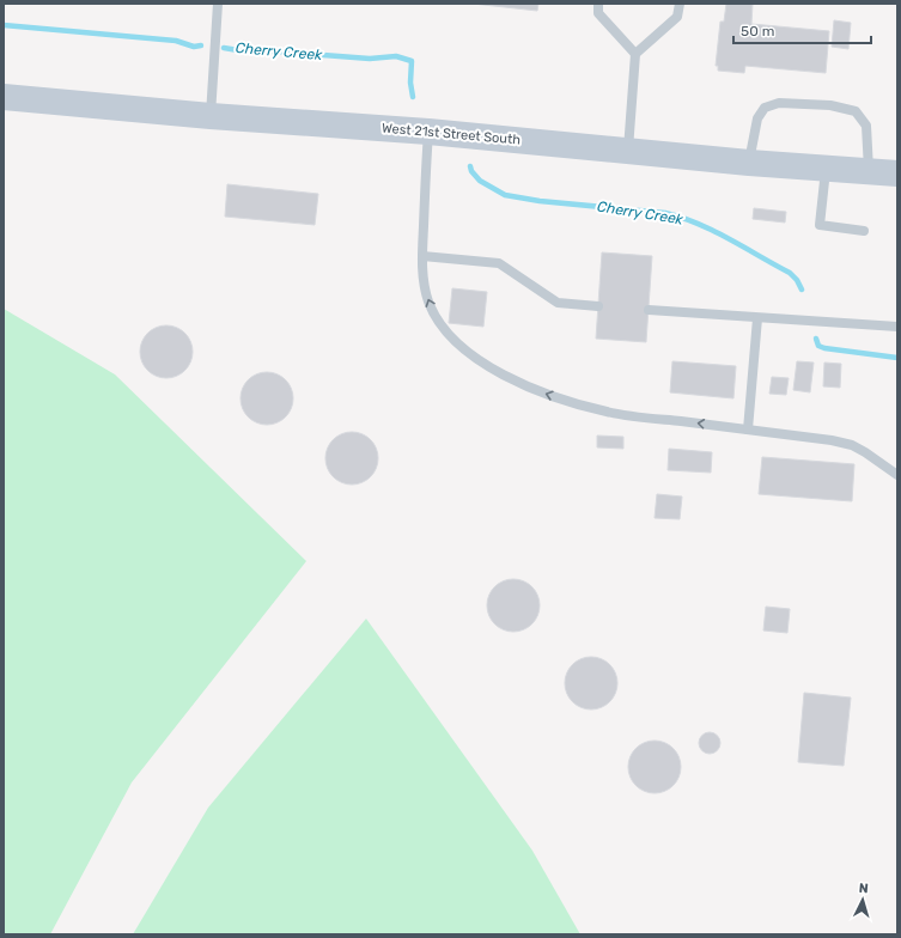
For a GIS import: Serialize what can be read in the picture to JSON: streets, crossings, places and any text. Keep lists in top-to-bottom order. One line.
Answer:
{"streets":{"main road":["West 21st Street South"]},"water":["Cherry Creek"],"scale_bar":"50 m","north":"top"}
